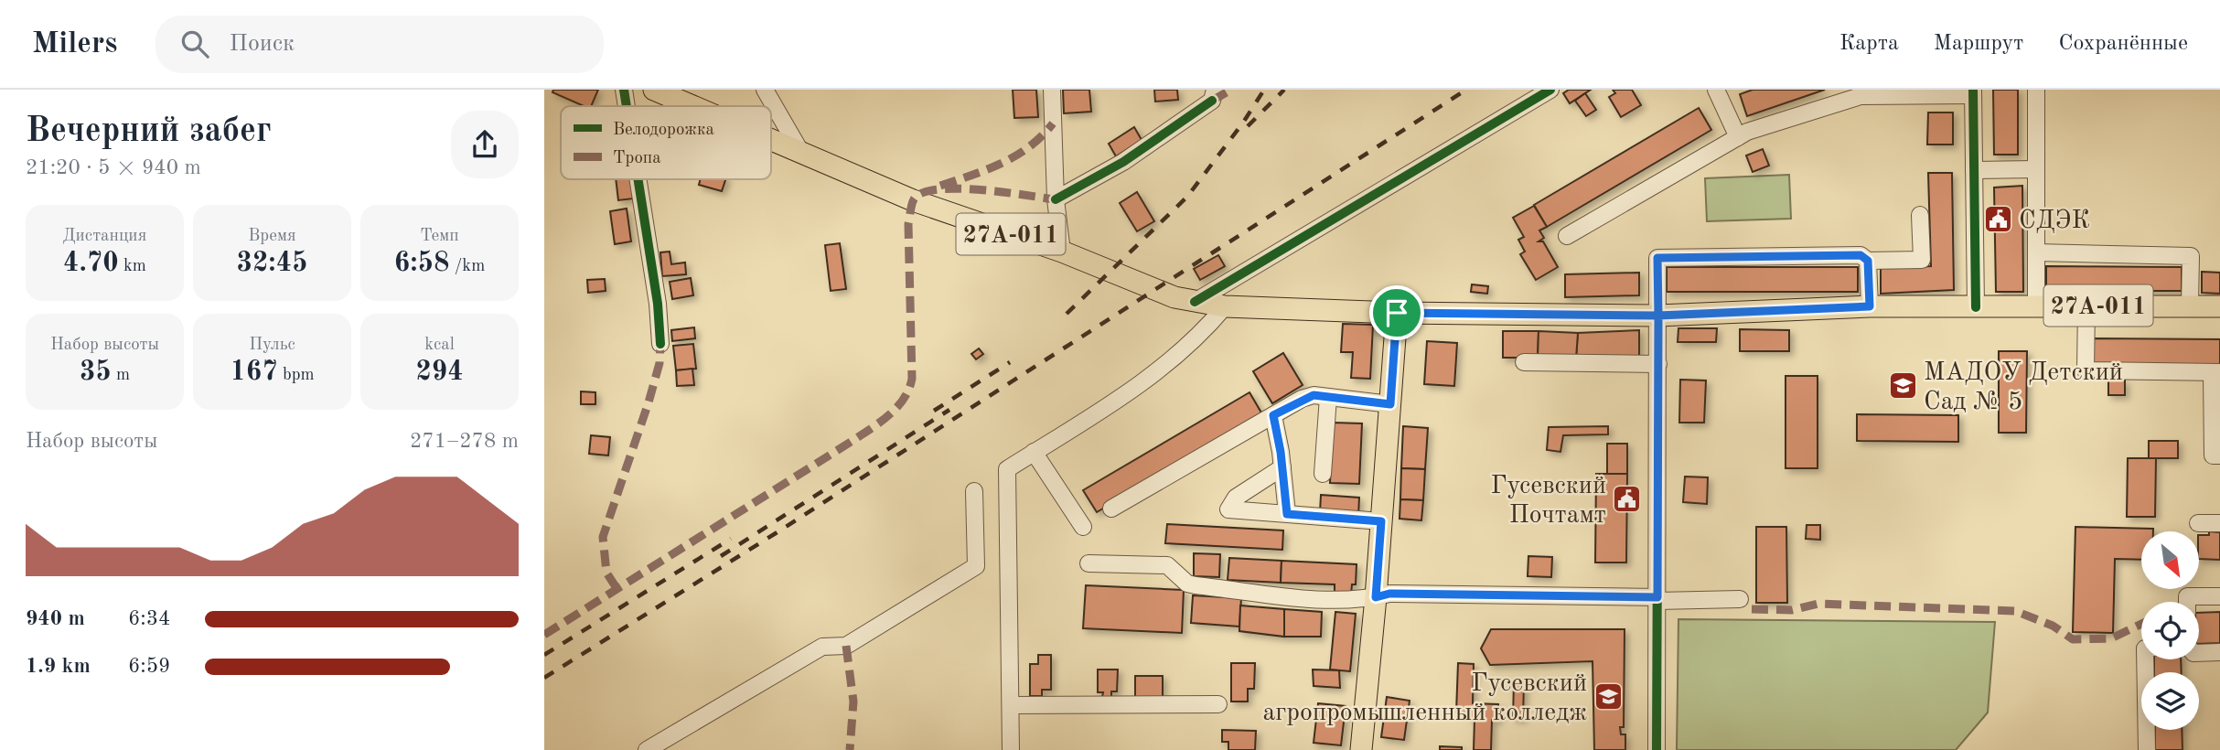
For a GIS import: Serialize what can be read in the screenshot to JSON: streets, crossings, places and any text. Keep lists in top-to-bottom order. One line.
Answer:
{"streets":{"main road":["27А-011"]},"places":{"public building":["СДЭК","Гусевский Почтамт"],"school or university":["МАДОУ Детский Сад № 5","Гусевский агропромышленный колледж"]},"legend":["Велодорожка","Тропа"],"north":"bottom right","page":{"header":"Milers","search":"Поиск","nav":["Карта","Маршрут","Сохранённые"],"heading":["Вечерний забег","21:20 · 5 × 940 m"],"stats":[["Дистанция","4.70 km"],["Время","32:45"],["Темп","6:58 /km"],["Набор высоты","35 m"],["Пульс","167 bpm"],["kcal","294"]],"chart":["Набор высоты","271–278 m"],"list":[{"name":"940 m","note":"6:34"},{"name":"1.9 km","note":"6:59"}]}}
